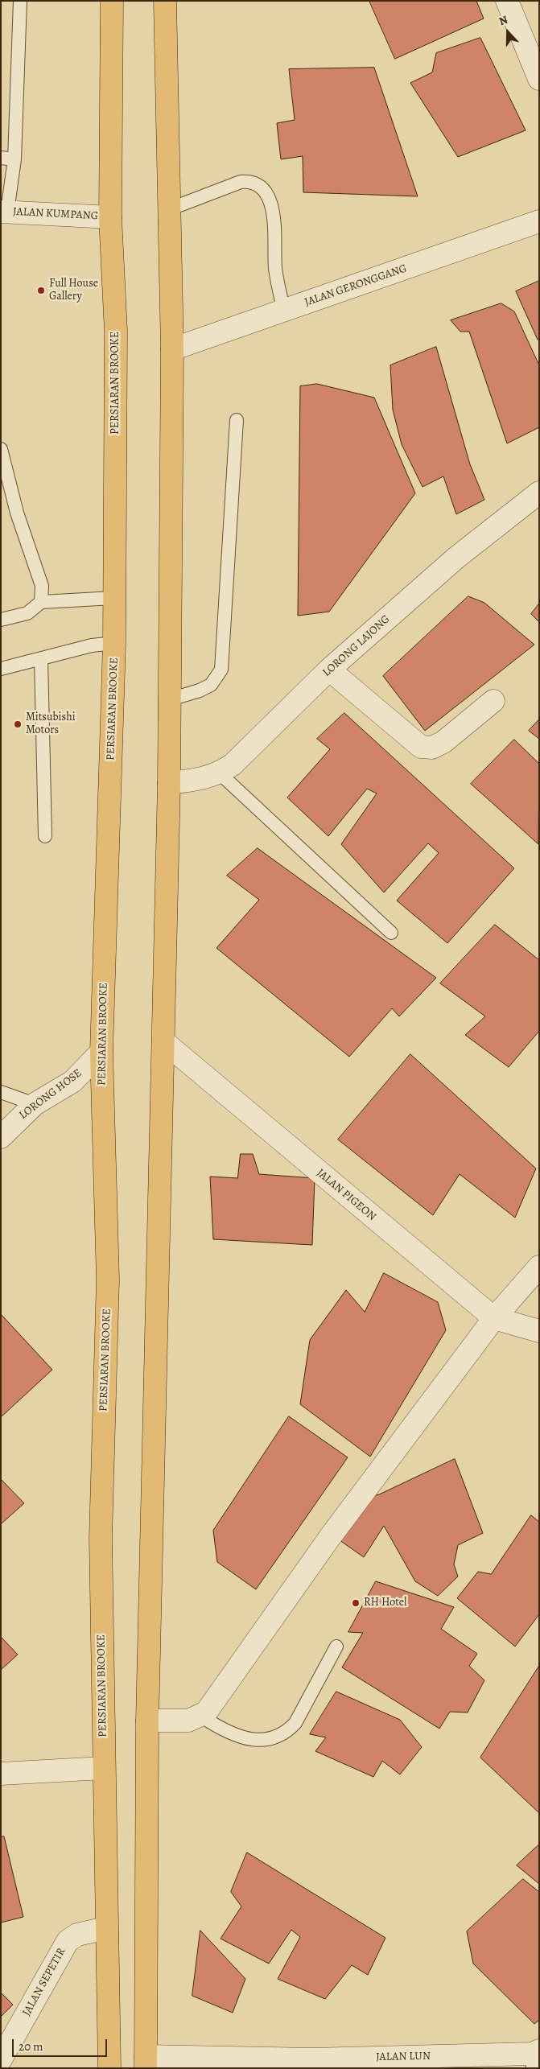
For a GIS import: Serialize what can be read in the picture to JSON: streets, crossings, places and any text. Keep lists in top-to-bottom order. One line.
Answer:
{"streets":{"main road":["PERSIARAN BROOKE"],"street":["JALAN KUMPANG","JALAN GERONGGANG","LORONG LAJONG","LORONG HOSE","JALAN PIGEON","JALAN SEPETIR","JALAN LUN"]},"crossings":[["JALAN KUMPANG","PERSIARAN BROOKE"],["PERSIARAN BROOKE","LORONG HOSE"],["PERSIARAN BROOKE","JALAN SEPETIR"]],"places":["Full House Gallery","Mitsubishi Motors","RH Hotel"],"scale_bar":"20 m","north":"top"}
